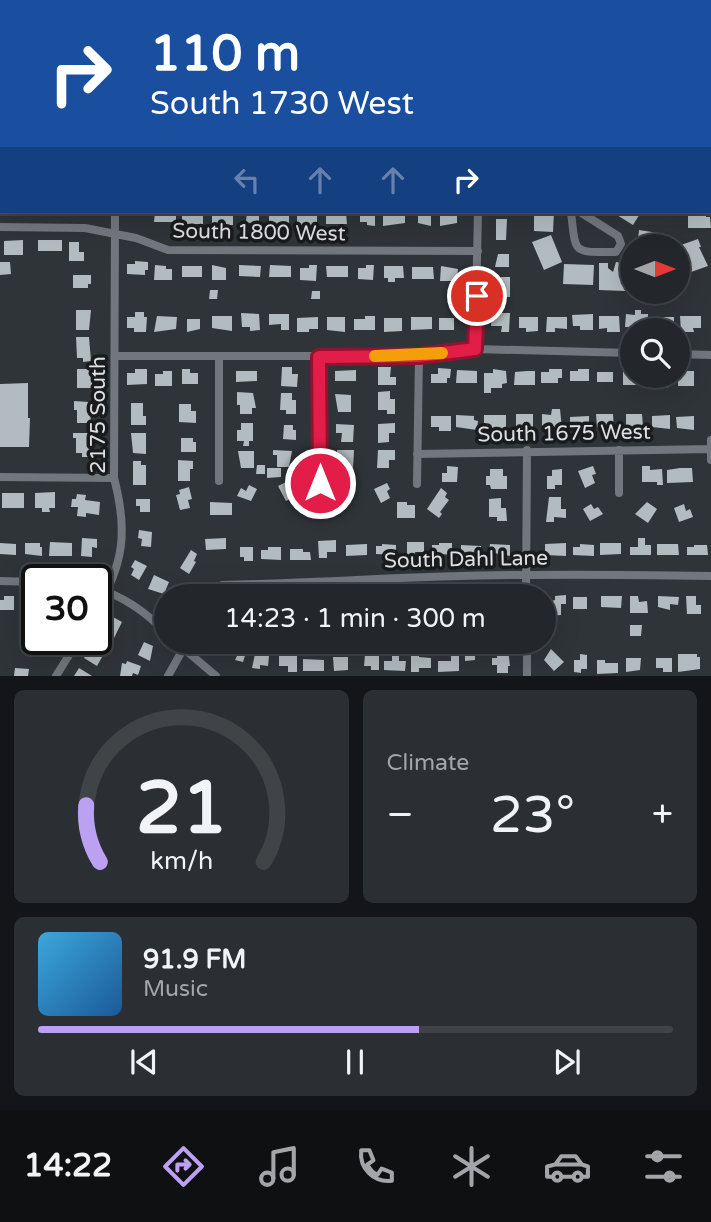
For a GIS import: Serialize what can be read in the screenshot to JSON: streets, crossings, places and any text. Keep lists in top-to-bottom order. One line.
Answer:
{"streets":{"street":["South 1800 West","2175 South","South 1675 West","South Dahl Lane"]},"crossings":[["South 1800 West","2175 South"]],"north":"right","page":{"turn":["110 m","South 1730 West"],"limit":"30","trip":"14:23 · 1 min · 300 m","tile":"Climate","heat":["−","23°","+"],"song":["91.9 FM","Music"],"tabs":"14:22","gauge":["21","km/h"]}}
